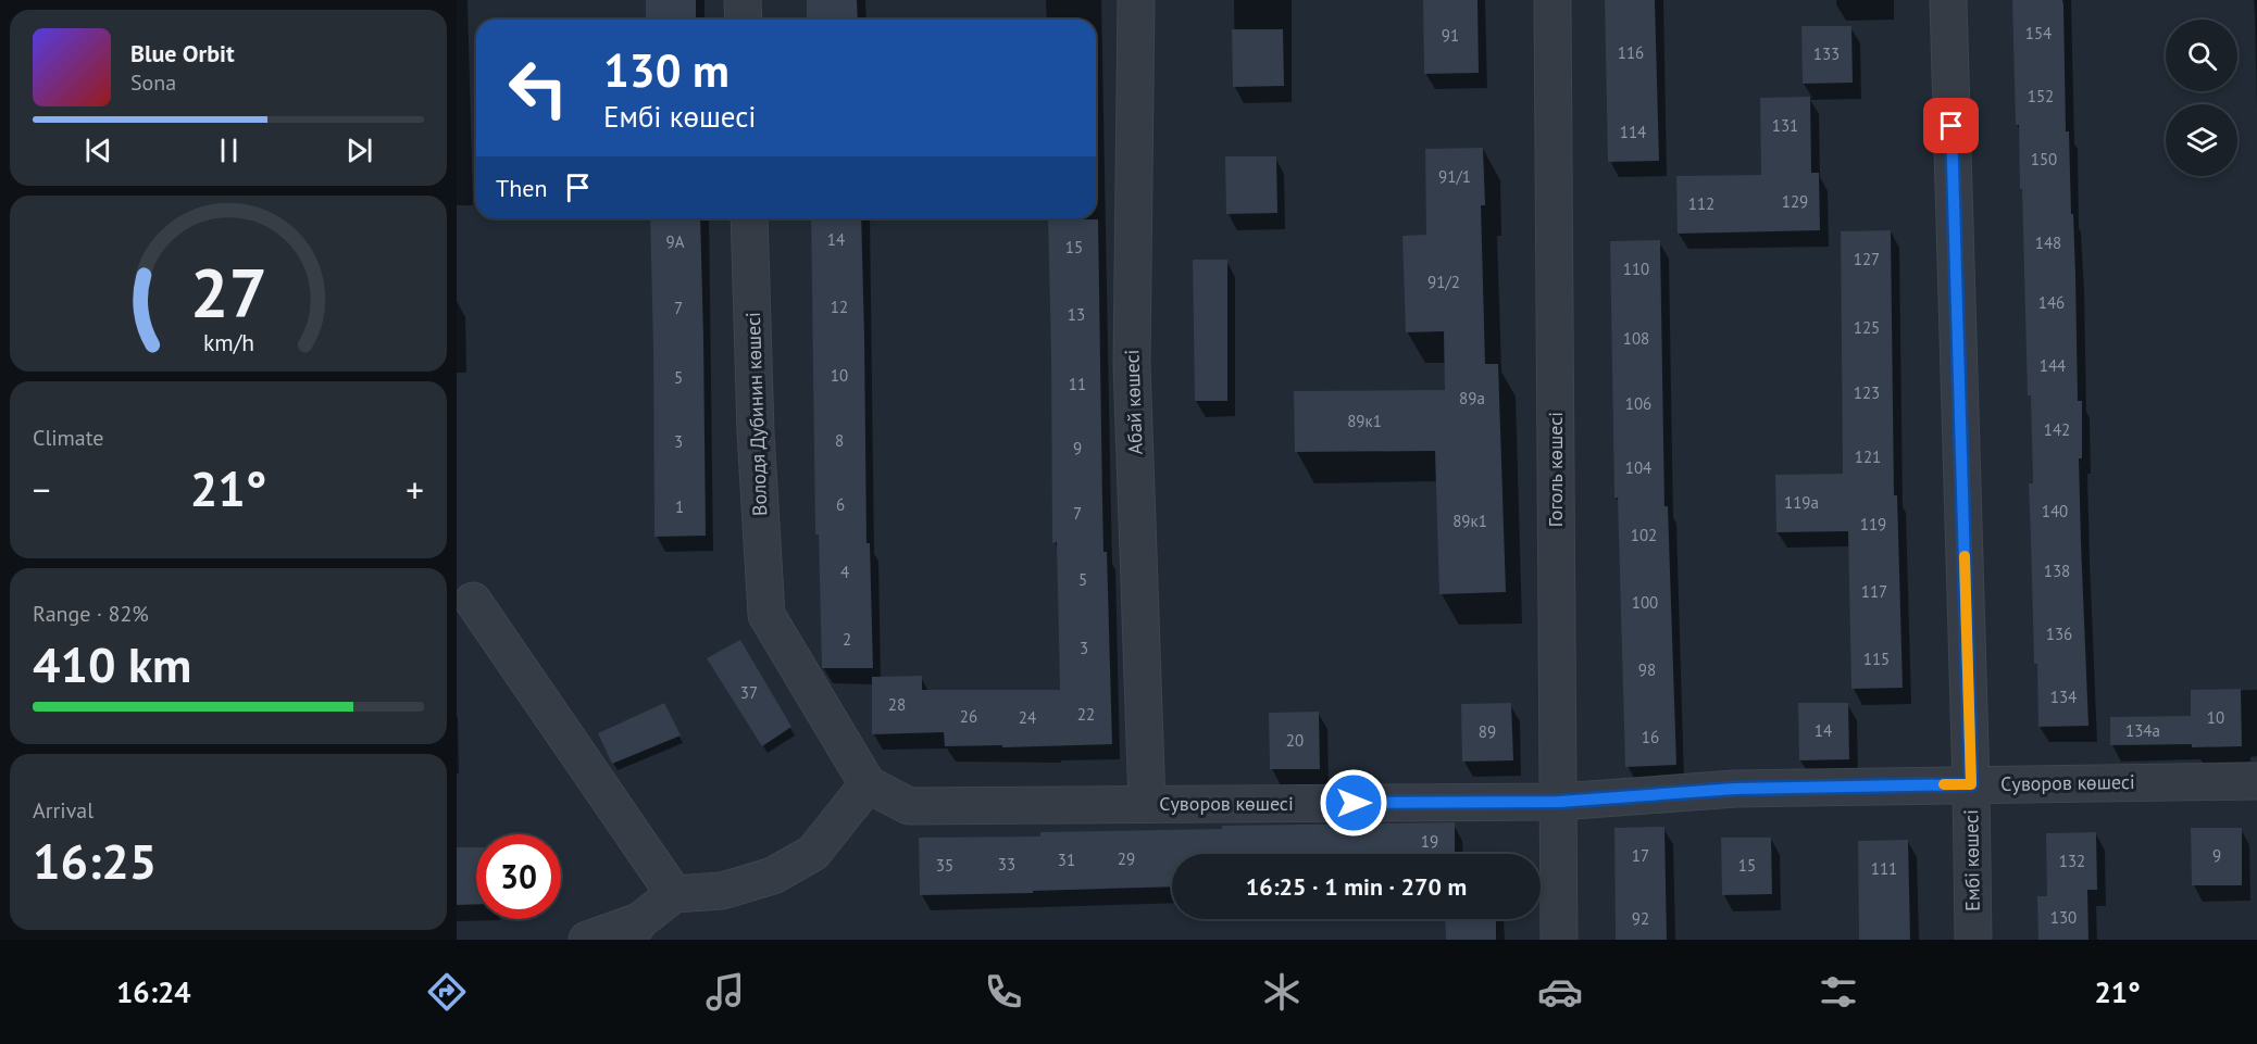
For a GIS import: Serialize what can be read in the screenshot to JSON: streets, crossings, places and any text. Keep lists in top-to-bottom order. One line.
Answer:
{"streets":{"street":["Абай көшесі","Володя Дубинин көшесі","Гоголь көшесі","Суворов көшесі","Ембі көшесі"]},"crossings":[["Абай көшесі","Суворов көшесі"],["Володя Дубинин көшесі","Суворов көшесі"],["Гоголь көшесі","Суворов көшесі"],["Суворов көшесі","Ембі көшесі"]],"house_numbers":["154","91","116","133","152","131","114","150","91/1","129","112","14","9А","148","15","127","110","91/2","146","12","7","13","125","108","144","10","5","11","123","89а","106","89к1","142","8","3","9","121","104","119а","6","1","140","7","89к1","119","102","138","4","5","117","100","136","2","3","115","98","37","134","28","22","26","24","10","14","134а","89","16","20","19","17","9","29","31","132","33","35","15","111","130","92"],"page":{"turn":["130 m","Ембі көшесі"],"song":["Blue Orbit","Sona"],"then":"Then","tile":["Climate",["Range · 82%","410 km"],["Arrival","16:25"]],"heat":["−","21°","+"],"limit":"30","trip":"16:25 · 1 min · 270 m","tabs":["16:24","21°"],"gauge":["27","km/h"]}}
